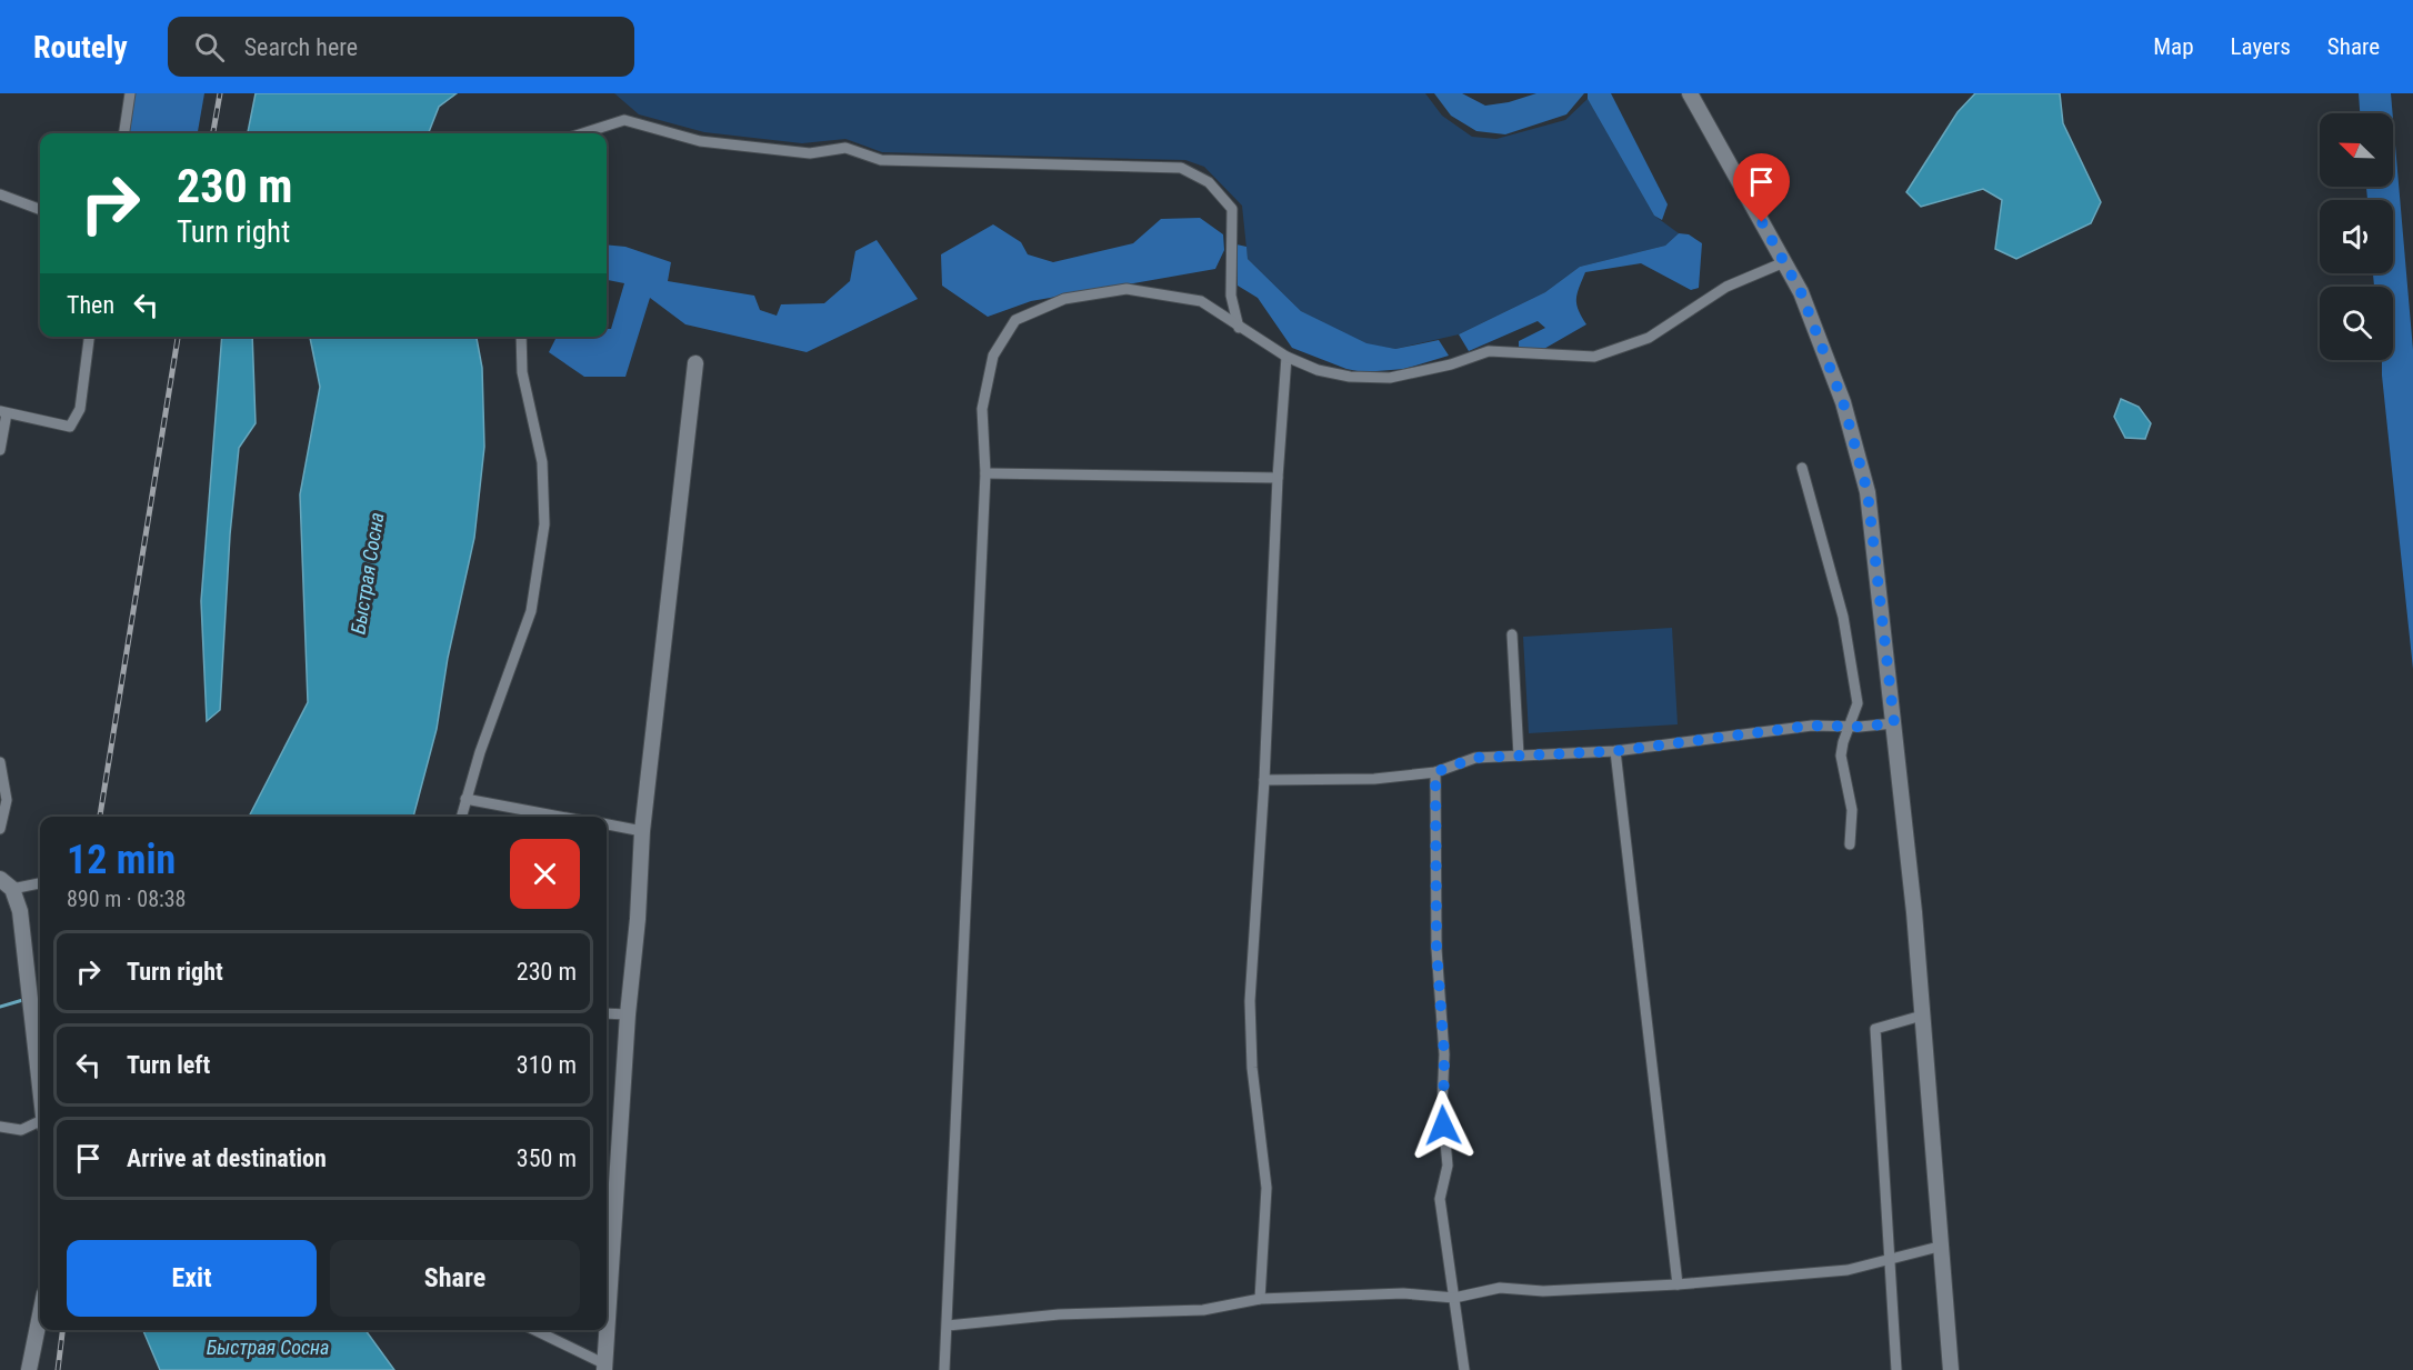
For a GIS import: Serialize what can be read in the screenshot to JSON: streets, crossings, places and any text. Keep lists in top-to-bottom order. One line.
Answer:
{"water":["Быстрая Сосна"],"north":"top left","page":{"header":"Routely","search":"Search here","nav":["Map","Layers","Share"],"turn":["230 m","Turn right"],"then":"Then","heading":["12 min","890 m · 08:38"],"list":[{"name":"Turn right","value":"230 m"},{"name":"Turn left","value":"310 m"},{"name":"Arrive at destination","value":"350 m"}],"buttons":["Exit","Share"]}}
